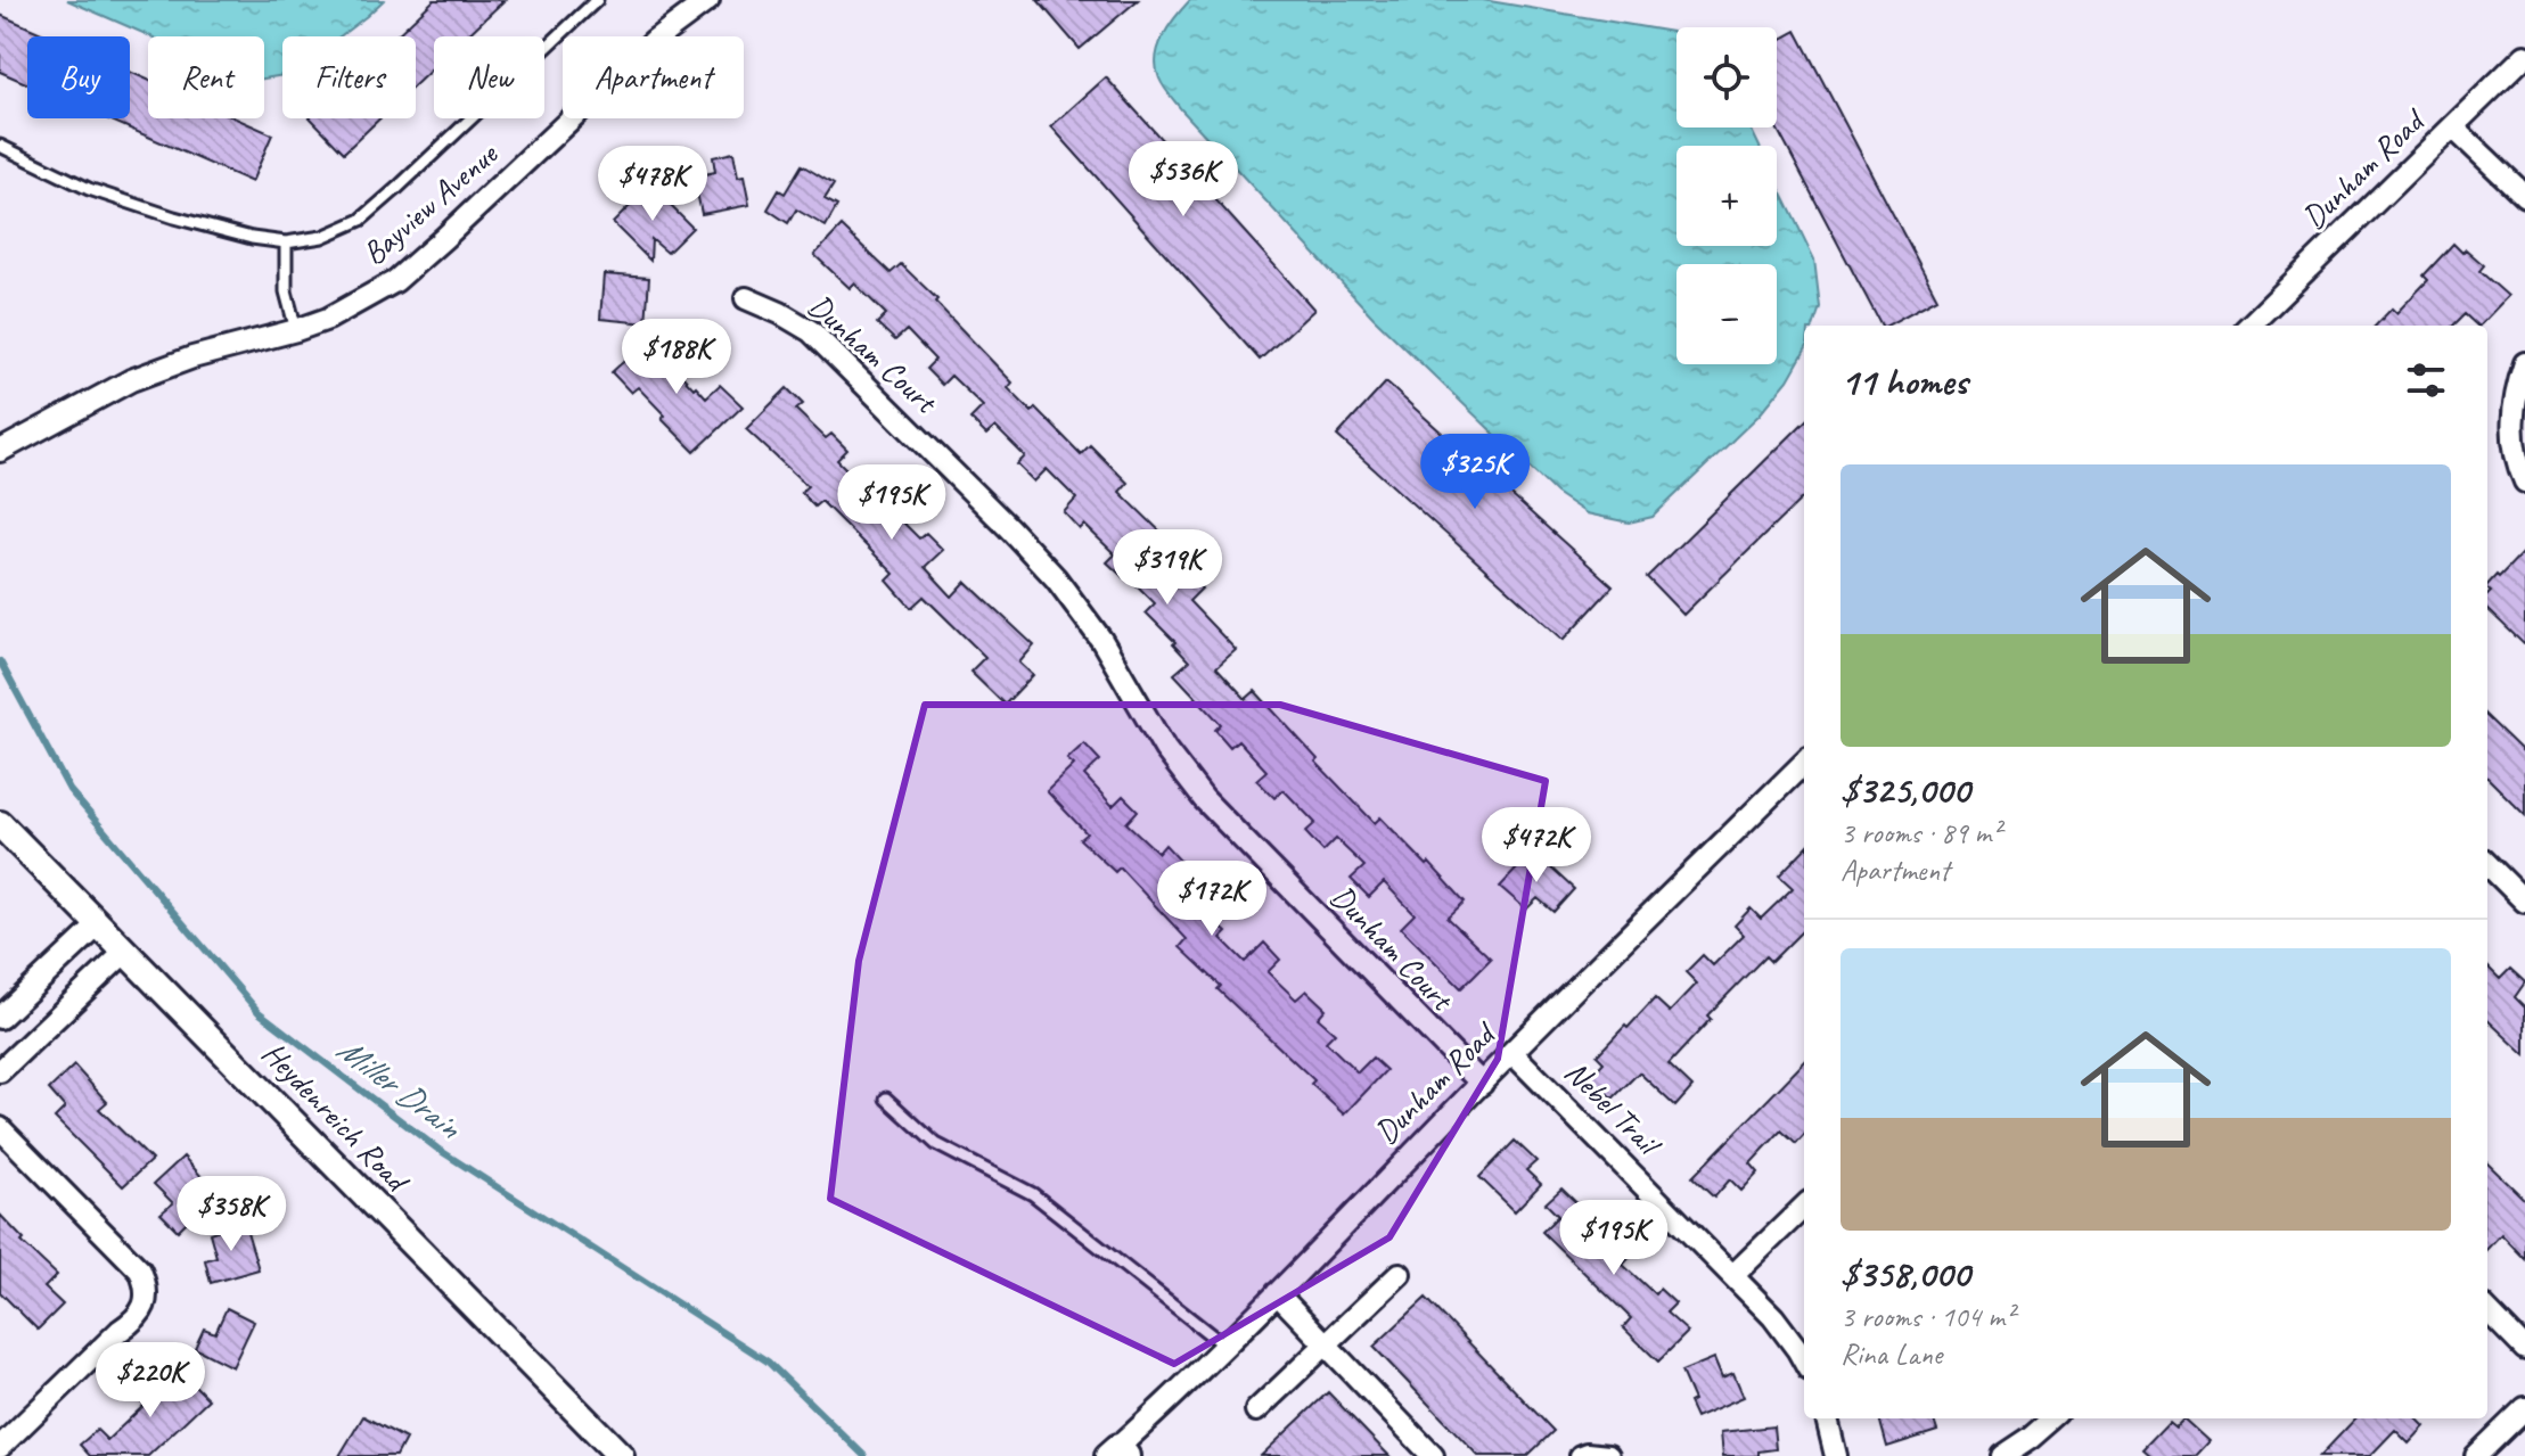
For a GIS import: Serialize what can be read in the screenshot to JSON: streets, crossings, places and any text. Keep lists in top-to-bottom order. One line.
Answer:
{"streets":{"street":["Dunham Road","Bayview Avenue","Dunham Court","Nebel Trail","Heydenreich Road"]},"crossings":[["Dunham Road","Dunham Court"],["Dunham Road","Nebel Trail"]],"water":["Miller Drain"],"page":{"map_buttons":["+","−"],"chip":["Buy","Rent","Filters","New","Apartment"],"price":["$536K","$478K","$188K","$325K","$195K","$319K","$472K","$172K","$358K","$195K","$220K"],"heading":"11 homes","list":[{"name":"$325,000","note":"3 rooms · 89 m² · Apartment"},{"name":"$358,000","note":"3 rooms · 104 m² · Rina Lane"}]}}
